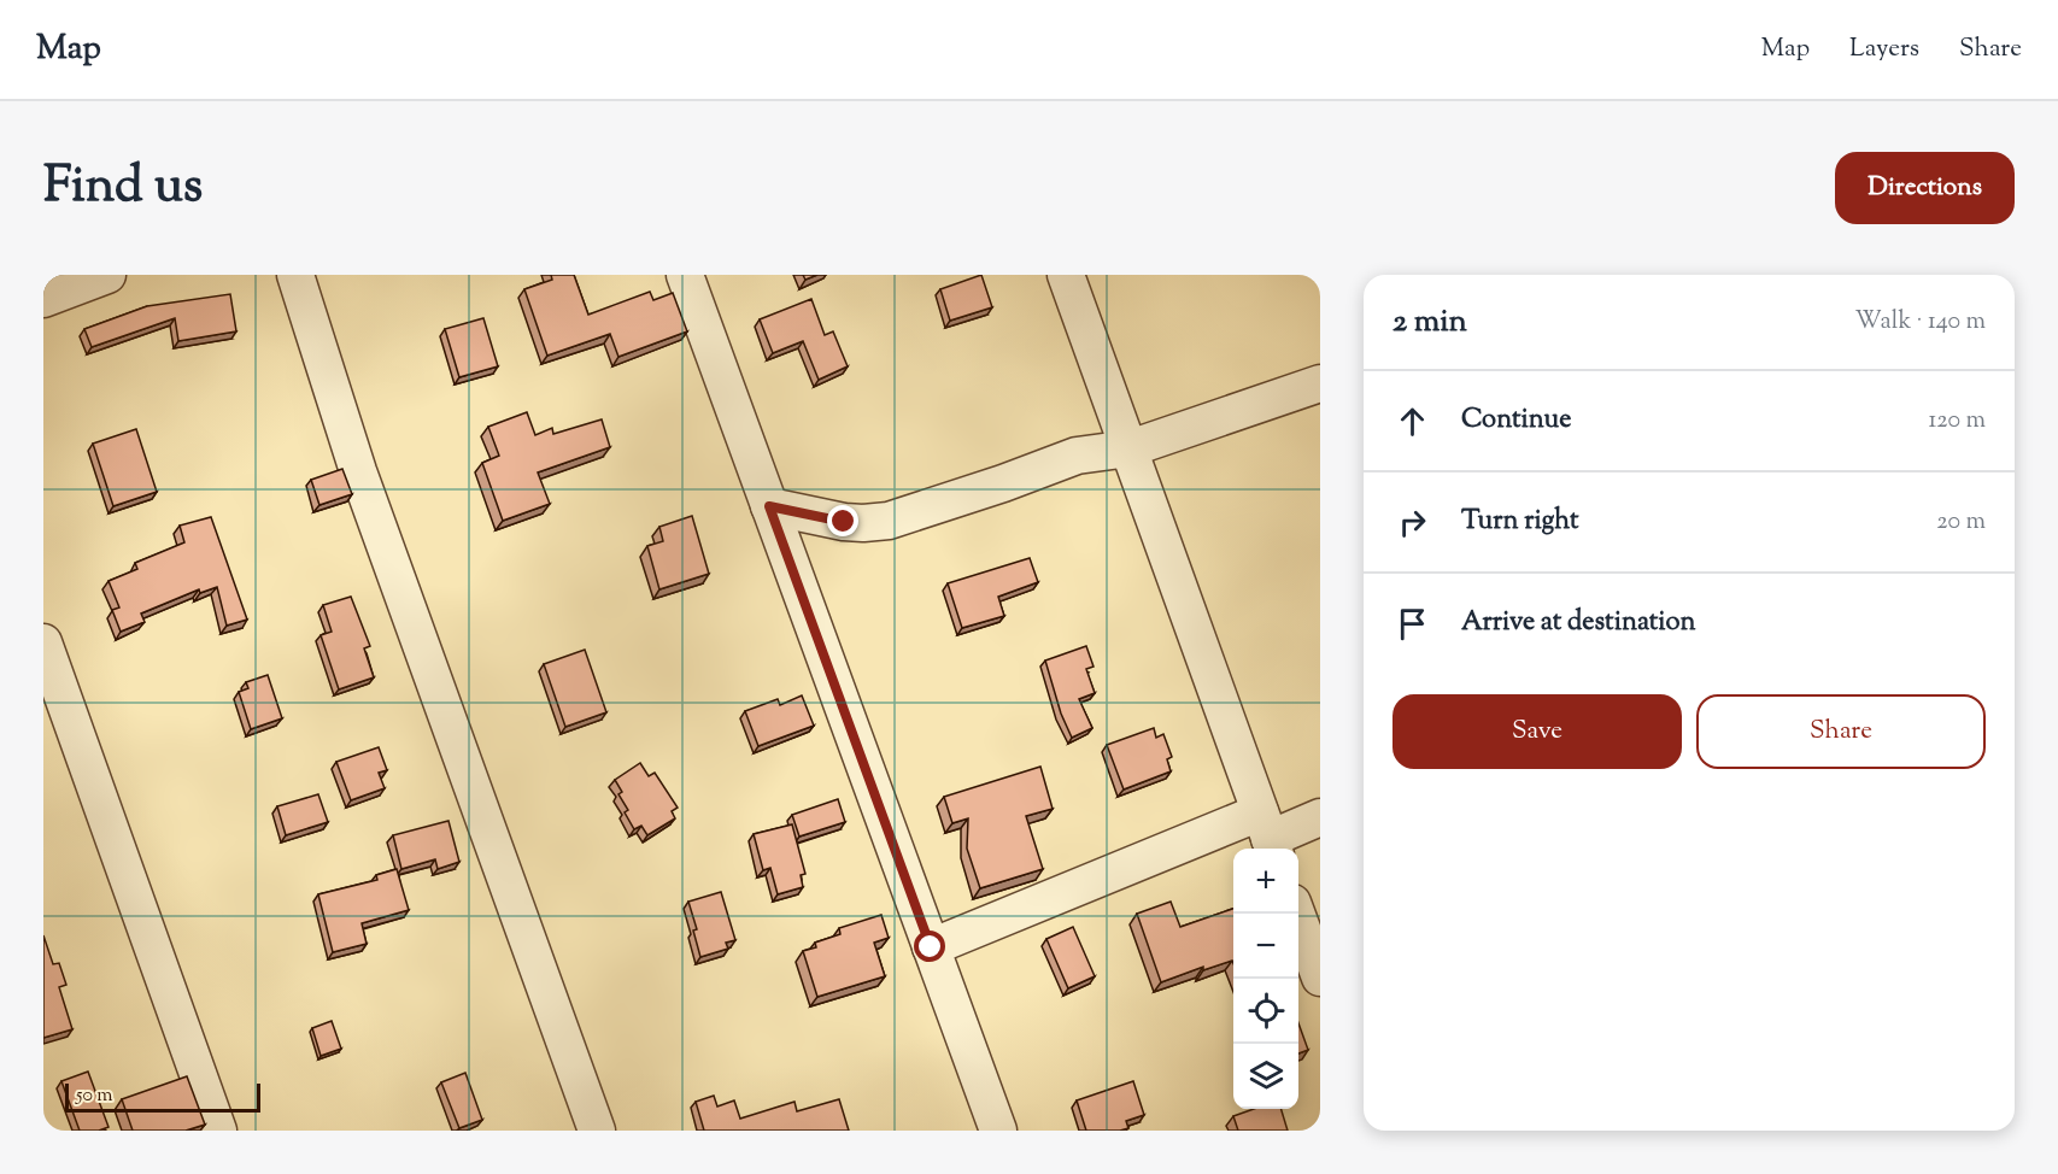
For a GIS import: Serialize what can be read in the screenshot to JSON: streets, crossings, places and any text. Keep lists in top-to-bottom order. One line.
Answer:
{"scale_bar":"50 m","page":{"header":"Map","nav":["Map","Layers","Share"],"title":"Find us","buttons":["Directions",["Save","Share"]],"heading":["2 min","Walk · 140 m"],"list":[["Continue","120 m"],["Turn right","20 m"],"Arrive at destination"],"map_buttons":["+","−"],"scale":"50 m"}}
